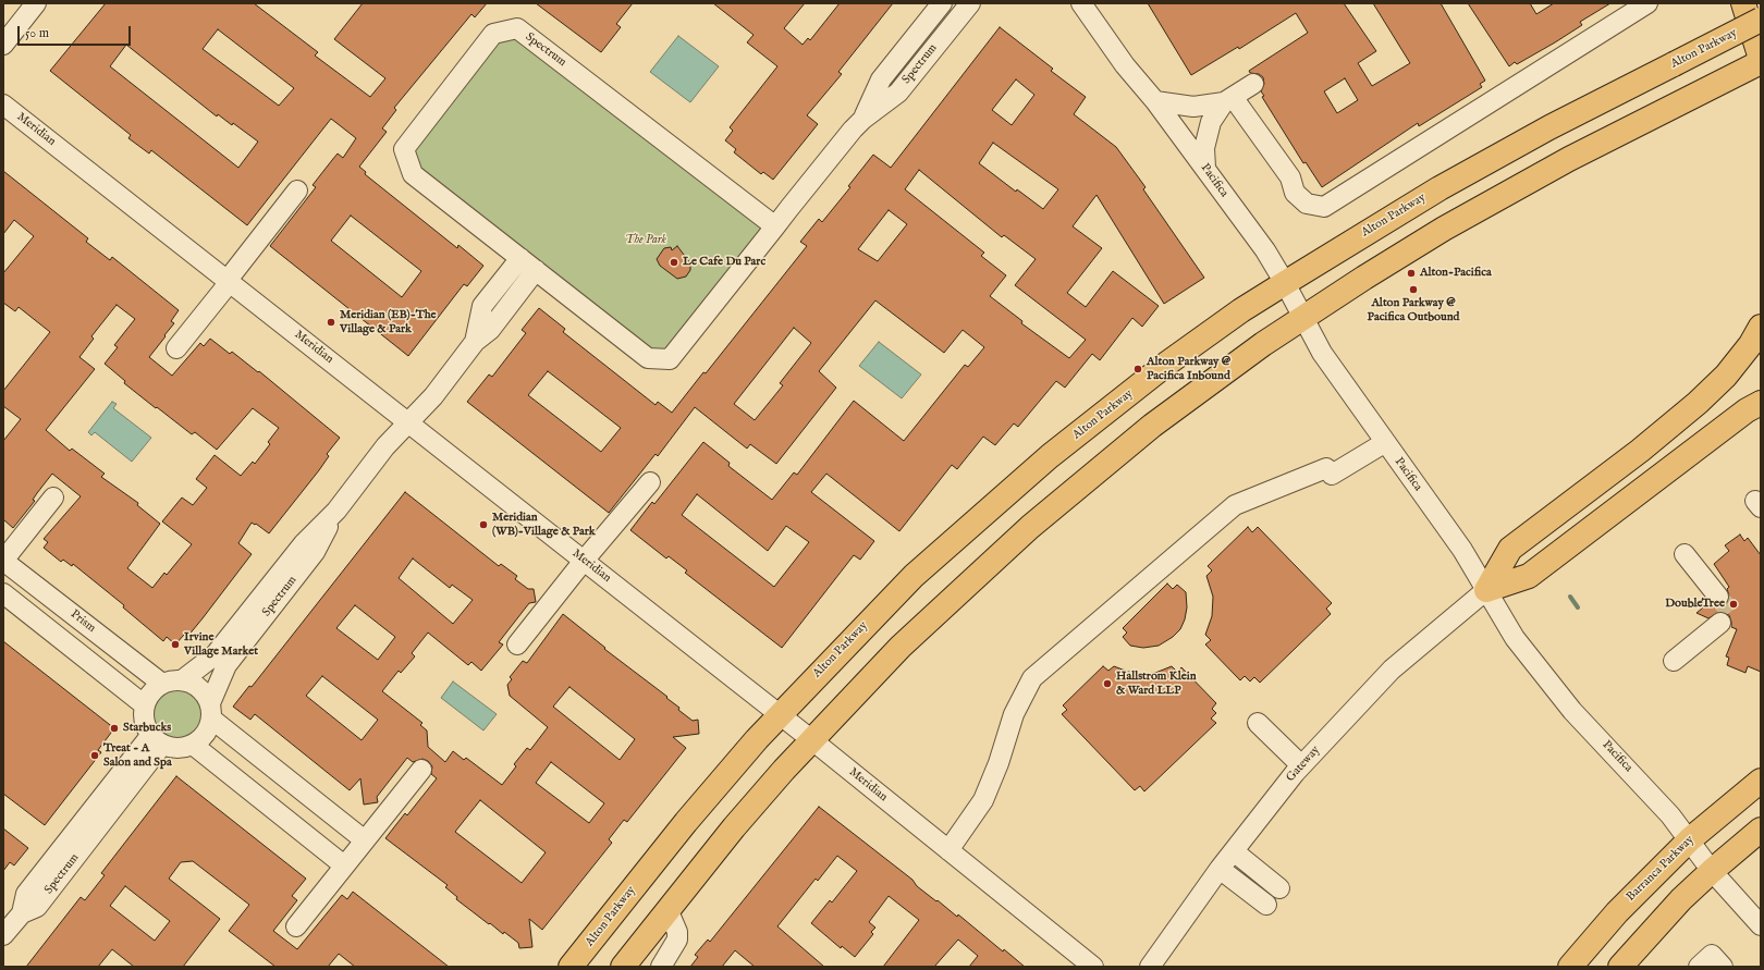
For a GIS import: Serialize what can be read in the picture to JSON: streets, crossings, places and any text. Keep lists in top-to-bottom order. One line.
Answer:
{"streets":{"main road":["Alton Parkway","Barranca Parkway"],"street":["Spectrum","Meridian","Pacifica","Prism","Gateway"]},"crossings":[["Alton Parkway","Meridian"],["Alton Parkway","Pacifica"],["Spectrum","Meridian"],["Spectrum","Prism"],["Pacifica","Gateway"],["Pacifica","Barranca Parkway"]],"parks":["The Park"],"places":["Le Cafe Du Parc","Alton-Pacifica","Alton Parkway @ Pacifica Outbound","Meridian (EB)-The Village & Park","Alton Parkway @ Pacifica Inbound","Meridian (WB)-Village & Park","DoubleTree","Irvine Village Market","Hallstrom Klein & Ward LLP","Starbucks","Treat - A Salon and Spa"],"scale_bar":"50 m"}
